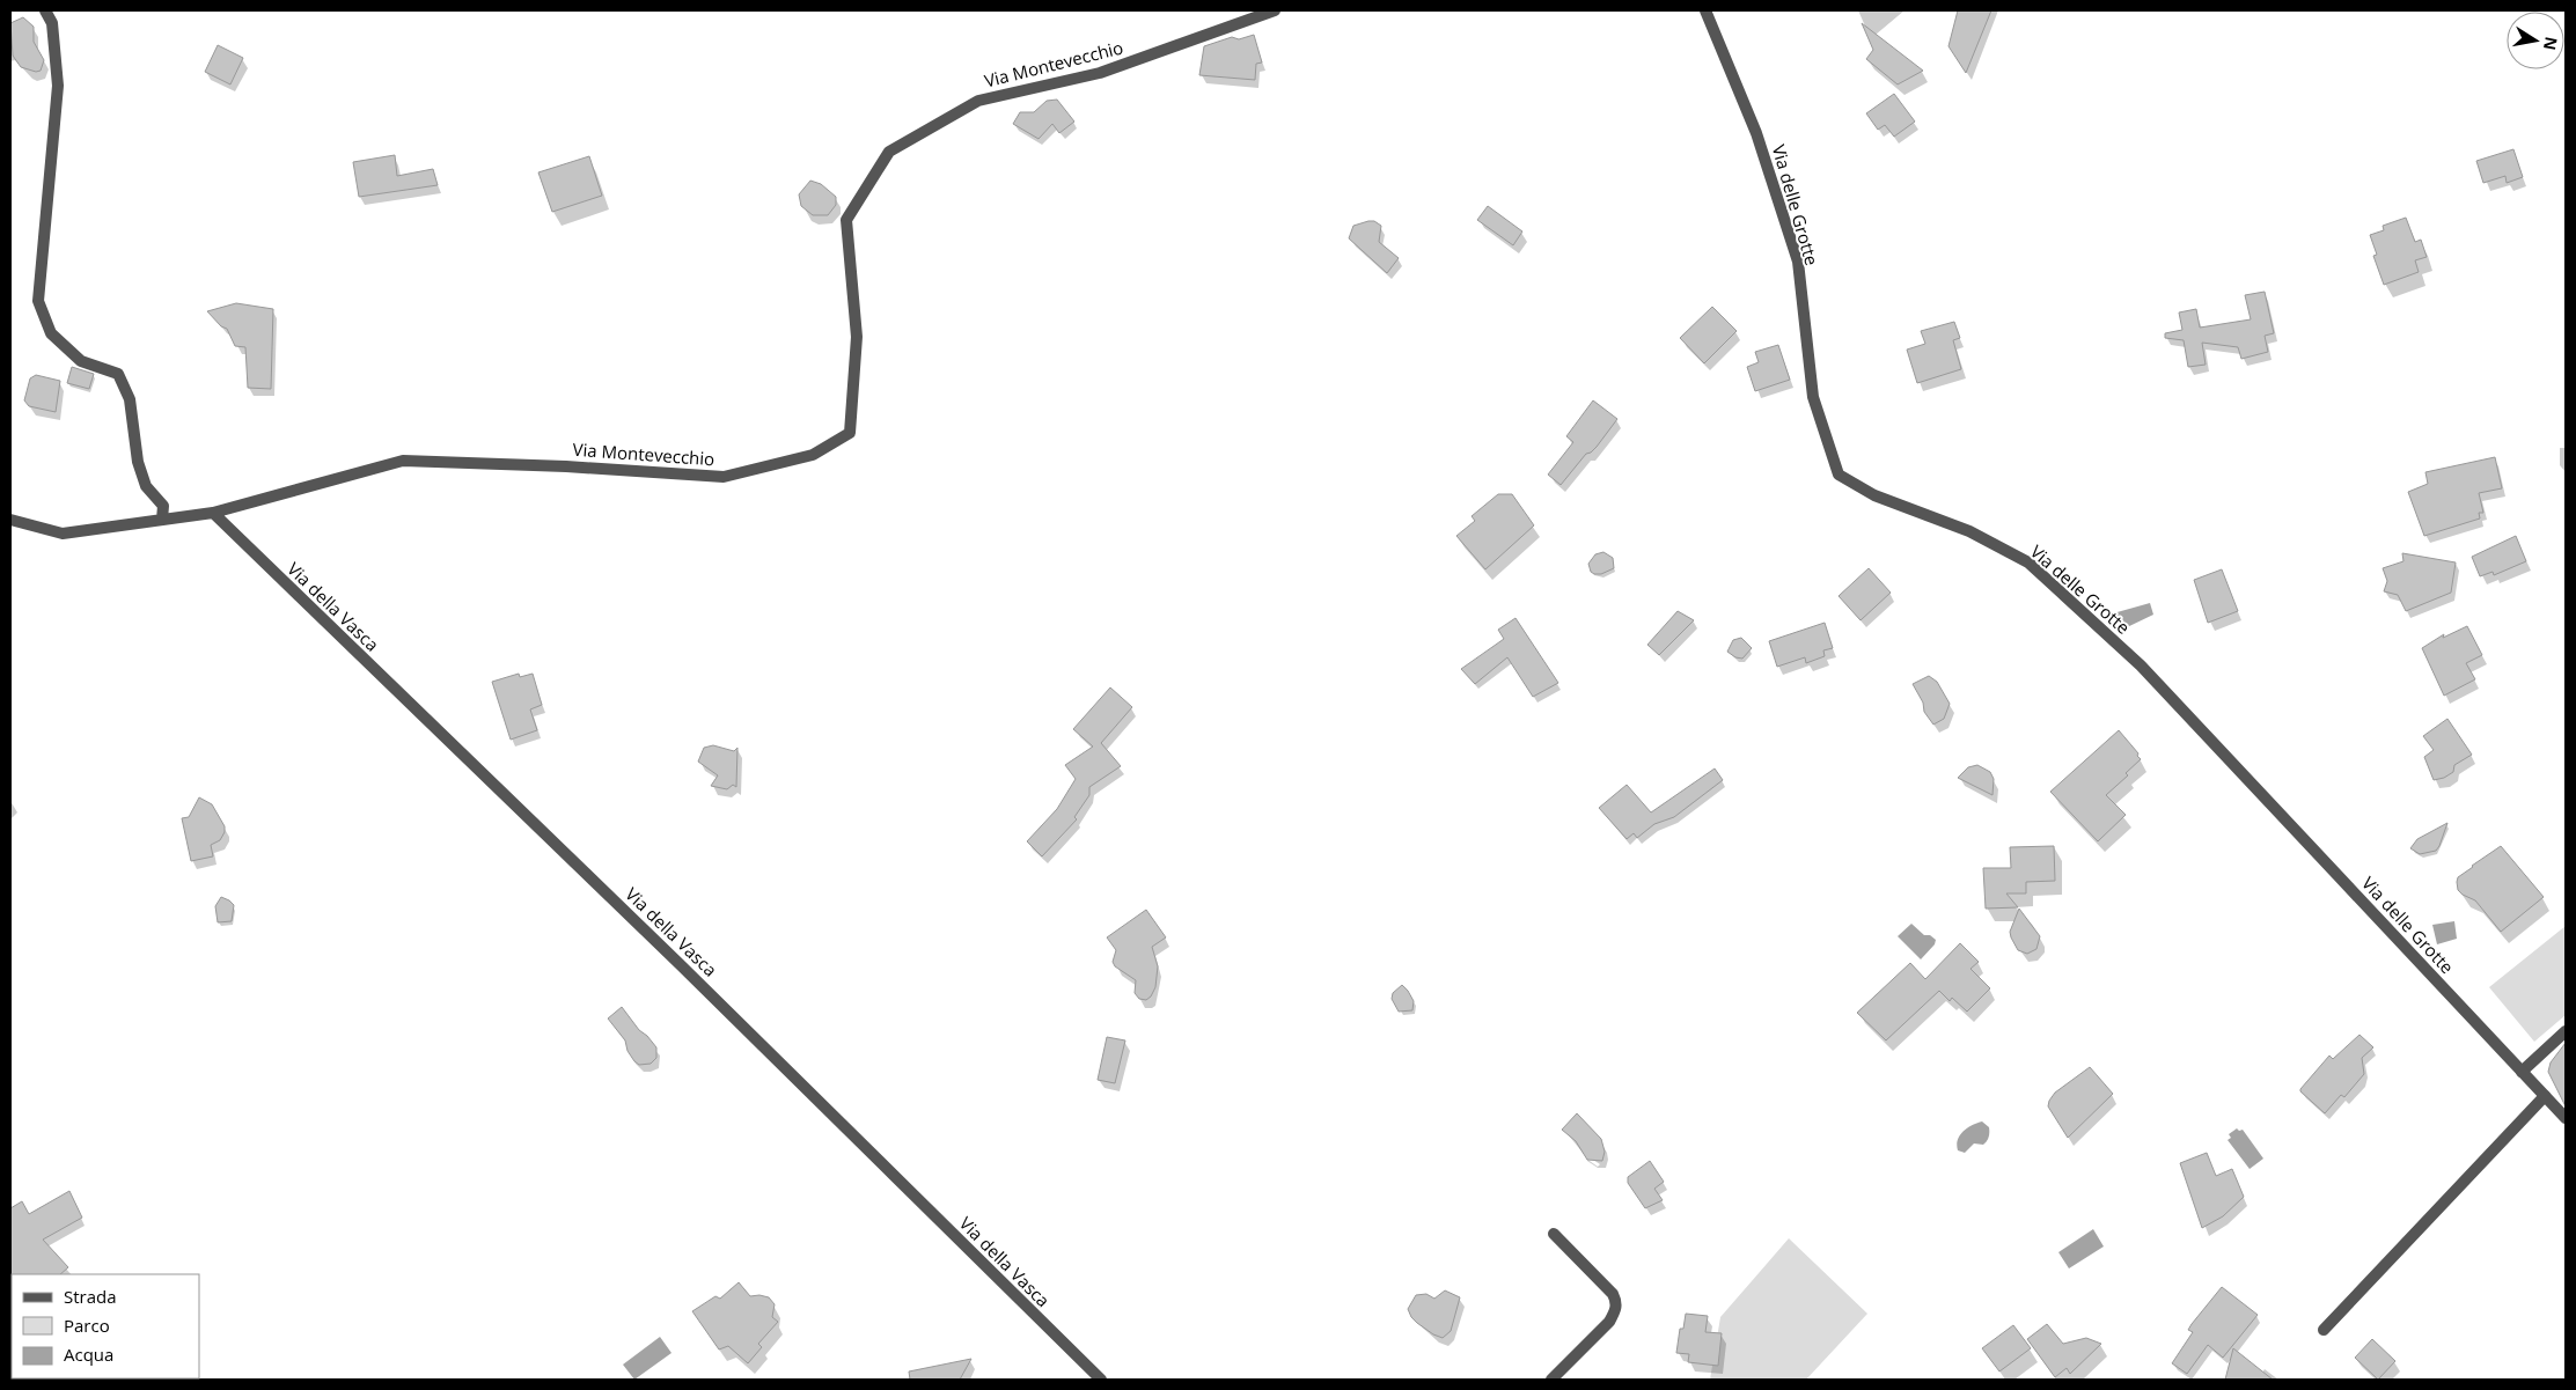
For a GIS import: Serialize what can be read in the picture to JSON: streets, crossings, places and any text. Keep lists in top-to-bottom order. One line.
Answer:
{"streets":{"street":["Via Montevecchio","Via delle Grotte","Via della Vasca"]},"crossings":[["Via Montevecchio","Via della Vasca"]],"legend":["Strada","Parco","Acqua"],"north":"right"}
